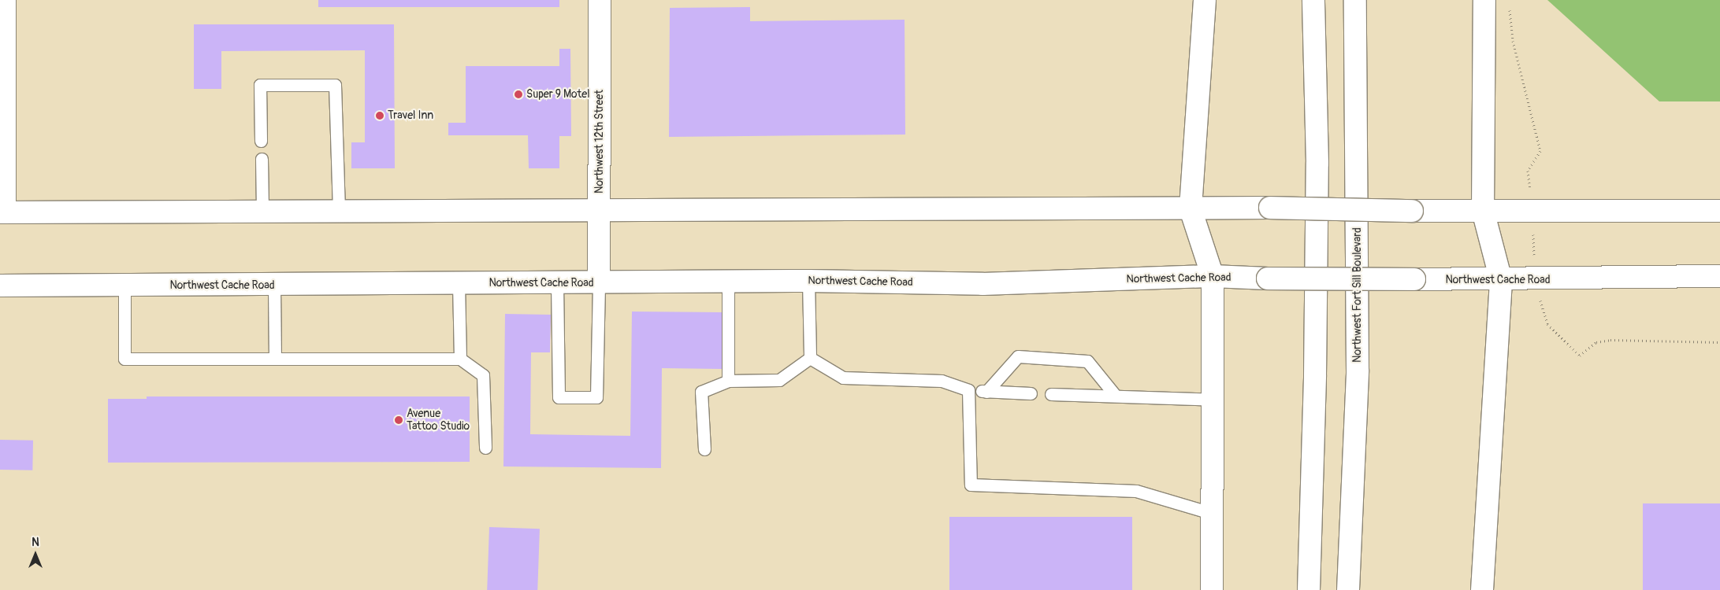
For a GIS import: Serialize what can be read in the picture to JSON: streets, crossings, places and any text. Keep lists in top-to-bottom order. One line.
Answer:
{"streets":{"main road":["Northwest 12th Street","Northwest Cache Road","Northwest Fort Sill Boulevard"]},"crossings":[["Northwest 12th Street","Northwest Cache Road"]],"places":["Super 9 Motel","Travel Inn","Avenue Tattoo Studio"],"north":"top"}
